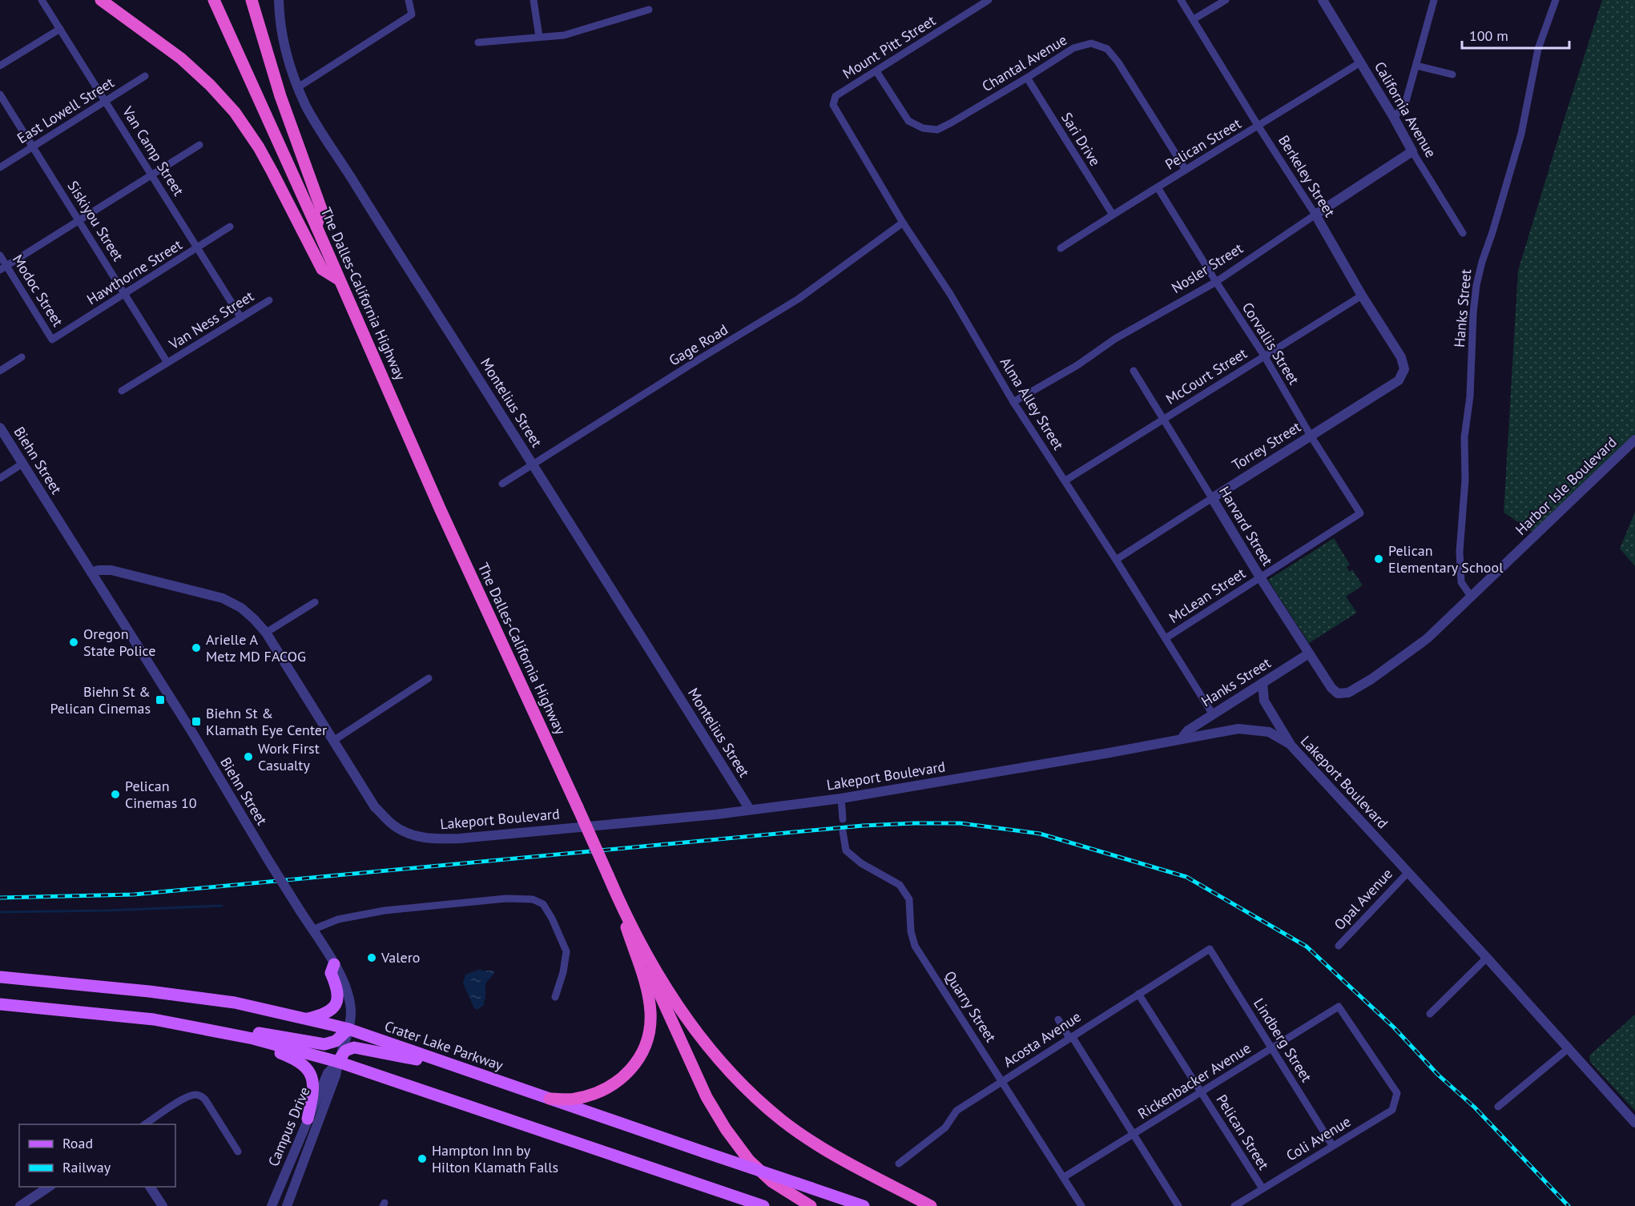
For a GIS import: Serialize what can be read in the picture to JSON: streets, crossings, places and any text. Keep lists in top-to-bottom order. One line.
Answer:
{"streets":{"highway":["The Dalles-California Highway"],"main road":["Crater Lake Parkway"],"street":["Mount Pitt Street","Chantal Avenue","California Avenue","East Lowell Street","Sari Drive","Pelican Street","Van Camp Street","Berkeley Street","Siskiyou Street","Nosler Street","Hawthorne Street","Modoc Street","Hanks Street","Van Ness Street","Corvallis Street","Gage Road","McCourt Street","Montelius Street","Alma Alley Street","Torrey Street","Biehn Street","Harbor Isle Boulevard","Harvard Street","McLean Street","Lakeport Boulevard","Opal Avenue","Quarry Street","Acosta Avenue","Lindberg Street","Rickenbacker Avenue","Campus Drive","Coli Avenue"]},"crossings":[["Mount Pitt Street","Chantal Avenue"],["Mount Pitt Street","Alma Alley Street"],["Chantal Avenue","Sari Drive"],["Chantal Avenue","Pelican Street"],["California Avenue","Pelican Street"],["California Avenue","Nosler Street"],["East Lowell Street","Van Camp Street"],["East Lowell Street","Siskiyou Street"],["Sari Drive","Pelican Street"],["Pelican Street","Berkeley Street"],["Pelican Street","Corvallis Street"],["Pelican Street","Acosta Avenue"],["Pelican Street","Rickenbacker Avenue"],["Pelican Street","Coli Avenue"],["Van Camp Street","Hawthorne Street"],["Van Camp Street","Van Ness Street"],["Berkeley Street","Nosler Street"],["Berkeley Street","McCourt Street"],["Berkeley Street","Torrey Street"],["Siskiyou Street","Hawthorne Street"],["Siskiyou Street","Van Ness Street"],["Nosler Street","Corvallis Street"],["Nosler Street","Alma Alley Street"],["Hawthorne Street","Modoc Street"],["Hanks Street","Alma Alley Street"],["Hanks Street","Harbor Isle Boulevard"],["Hanks Street","Harvard Street"],["Hanks Street","Lakeport Boulevard"],["Corvallis Street","McCourt Street"],["Corvallis Street","Torrey Street"],["Corvallis Street","McLean Street"],["Gage Road","Montelius Street"],["Gage Road","Alma Alley Street"],["McCourt Street","Alma Alley Street"],["McCourt Street","Harvard Street"],["Montelius Street","Lakeport Boulevard"],["Alma Alley Street","Torrey Street"],["Alma Alley Street","McLean Street"],["Torrey Street","Harvard Street"],["Biehn Street","Lakeport Boulevard"],["Biehn Street","Crater Lake Parkway"],["Biehn Street","Campus Drive"],["Harbor Isle Boulevard","Harvard Street"],["Harvard Street","McLean Street"],["Lakeport Boulevard","Opal Avenue"],["Quarry Street","Acosta Avenue"],["Quarry Street","Rickenbacker Avenue"],["Acosta Avenue","Lindberg Street"],["Lindberg Street","Rickenbacker Avenue"],["Lindberg Street","Coli Avenue"],["Crater Lake Parkway","Campus Drive"],["Rickenbacker Avenue","Coli Avenue"]],"places":{"other":["Pelican Elementary School","Oregon State Police","Arielle A Metz MD FACOG","Work First Casualty","Pelican Cinemas 10","Valero","Hampton Inn by Hilton Klamath Falls"],"transit":["Biehn St & Pelican Cinemas","Biehn St & Klamath Eye Center"]},"legend":["Road","Railway"],"scale_bar":"100 m"}
